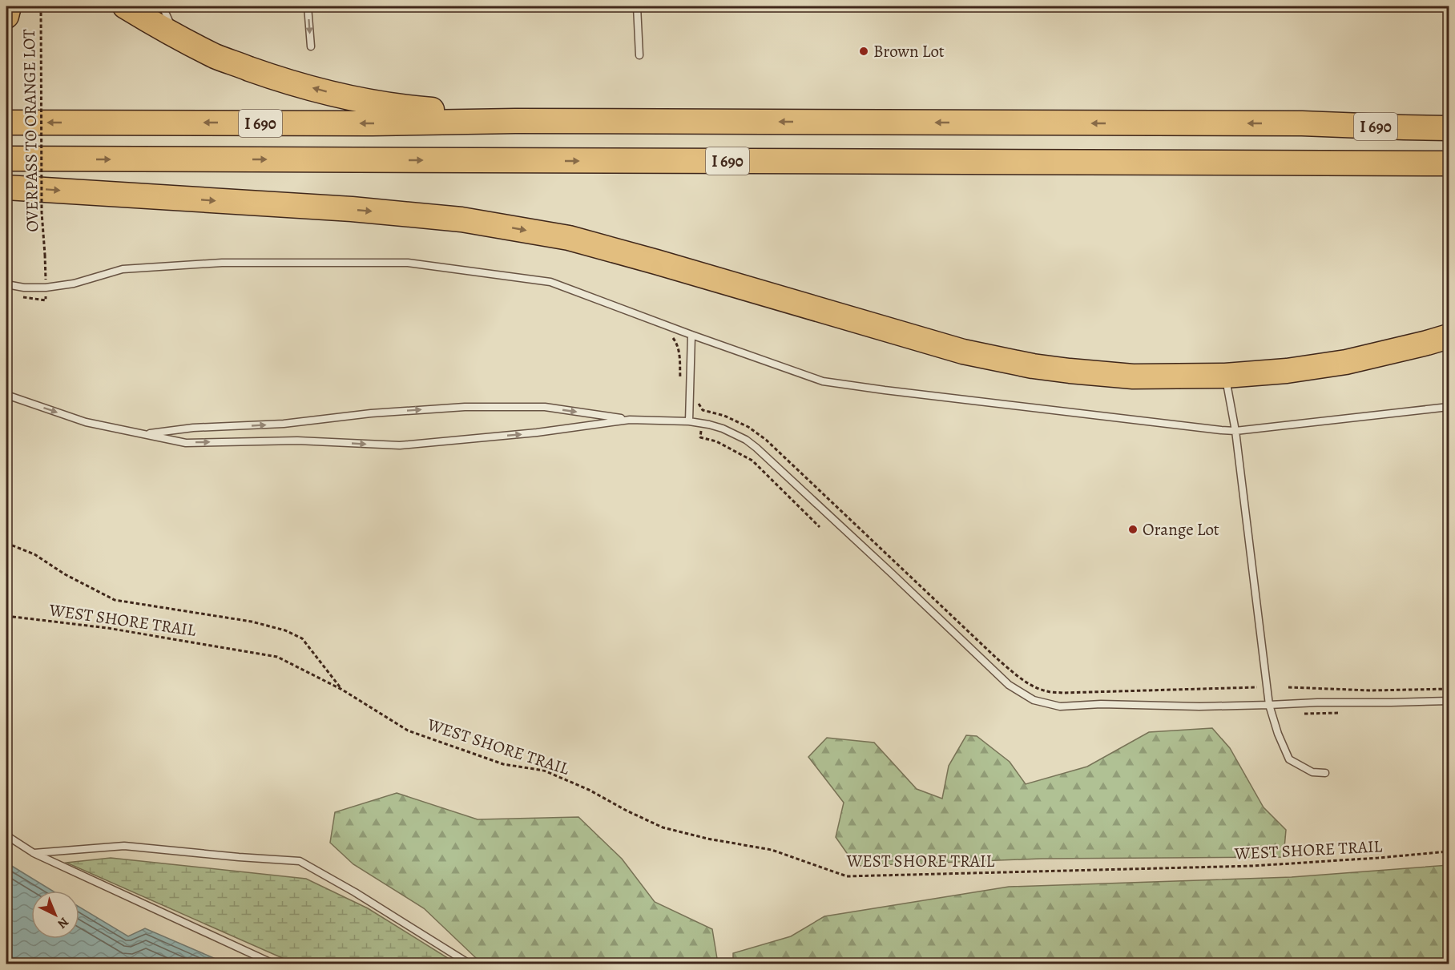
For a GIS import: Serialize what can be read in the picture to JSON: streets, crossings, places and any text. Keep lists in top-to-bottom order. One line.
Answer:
{"streets":{"highway":["I 690"],"path":["OVERPASS TO ORANGE LOT","WEST SHORE TRAIL"]},"places":["Brown Lot","Orange Lot"],"north":"bottom right"}
